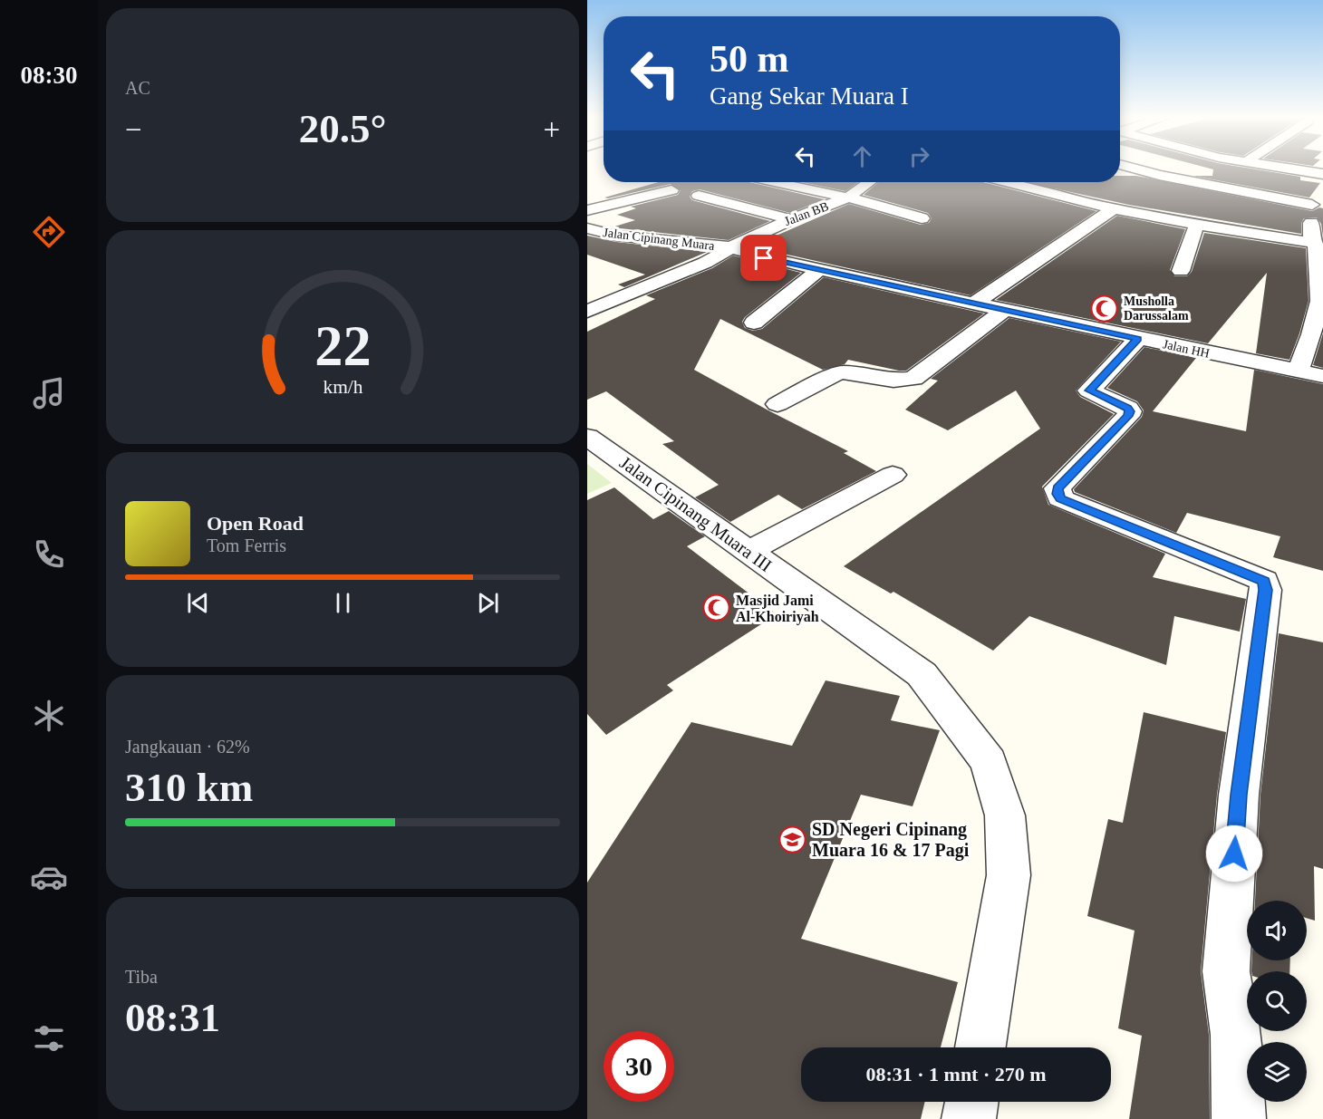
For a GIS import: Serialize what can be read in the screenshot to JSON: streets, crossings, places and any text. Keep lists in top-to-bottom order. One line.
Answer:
{"streets":{"street":["Jalan BB","Jalan Cipinang Muara","Jalan HH","Jalan Cipinang Muara III"]},"crossings":[["Jalan BB","Jalan Cipinang Muara"],["Jalan BB","Jalan HH"],["Jalan Cipinang Muara","Jalan HH"]],"places":{"mosque":["Musholla Darussalam","Masjid Jami Al-Khoiriyah"],"school or university":["SD Negeri Cipinang Muara 16 & 17 Pagi"]},"page":{"tabs":"08:30","tile":["AC",["Jangkauan · 62%","310 km"],["Tiba","08:31"]],"turn":["50 m","Gang Sekar Muara I"],"heat":["−","20.5°","+"],"song":["Open Road","Tom Ferris"],"limit":"30","trip":"08:31 · 1 mnt · 270 m","gauge":["22","km/h"]}}
